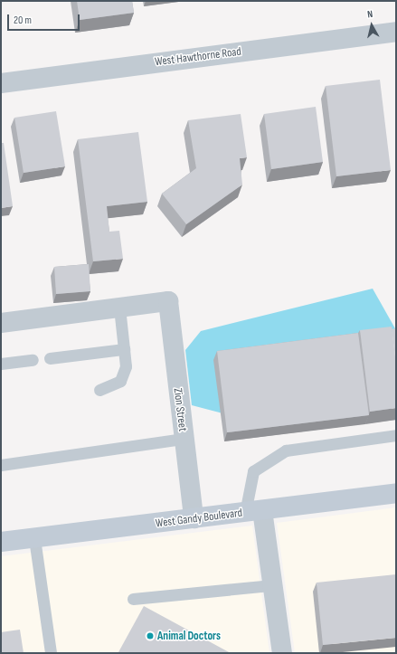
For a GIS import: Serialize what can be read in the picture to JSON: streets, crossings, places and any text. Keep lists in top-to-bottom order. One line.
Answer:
{"streets":{"main road":["West Gandy Boulevard"],"street":["West Hawthorne Road","Zion Street"]},"crossings":[["Zion Street","West Gandy Boulevard"]],"places":["Animal Doctors"],"scale_bar":"20 m","north":"top"}
